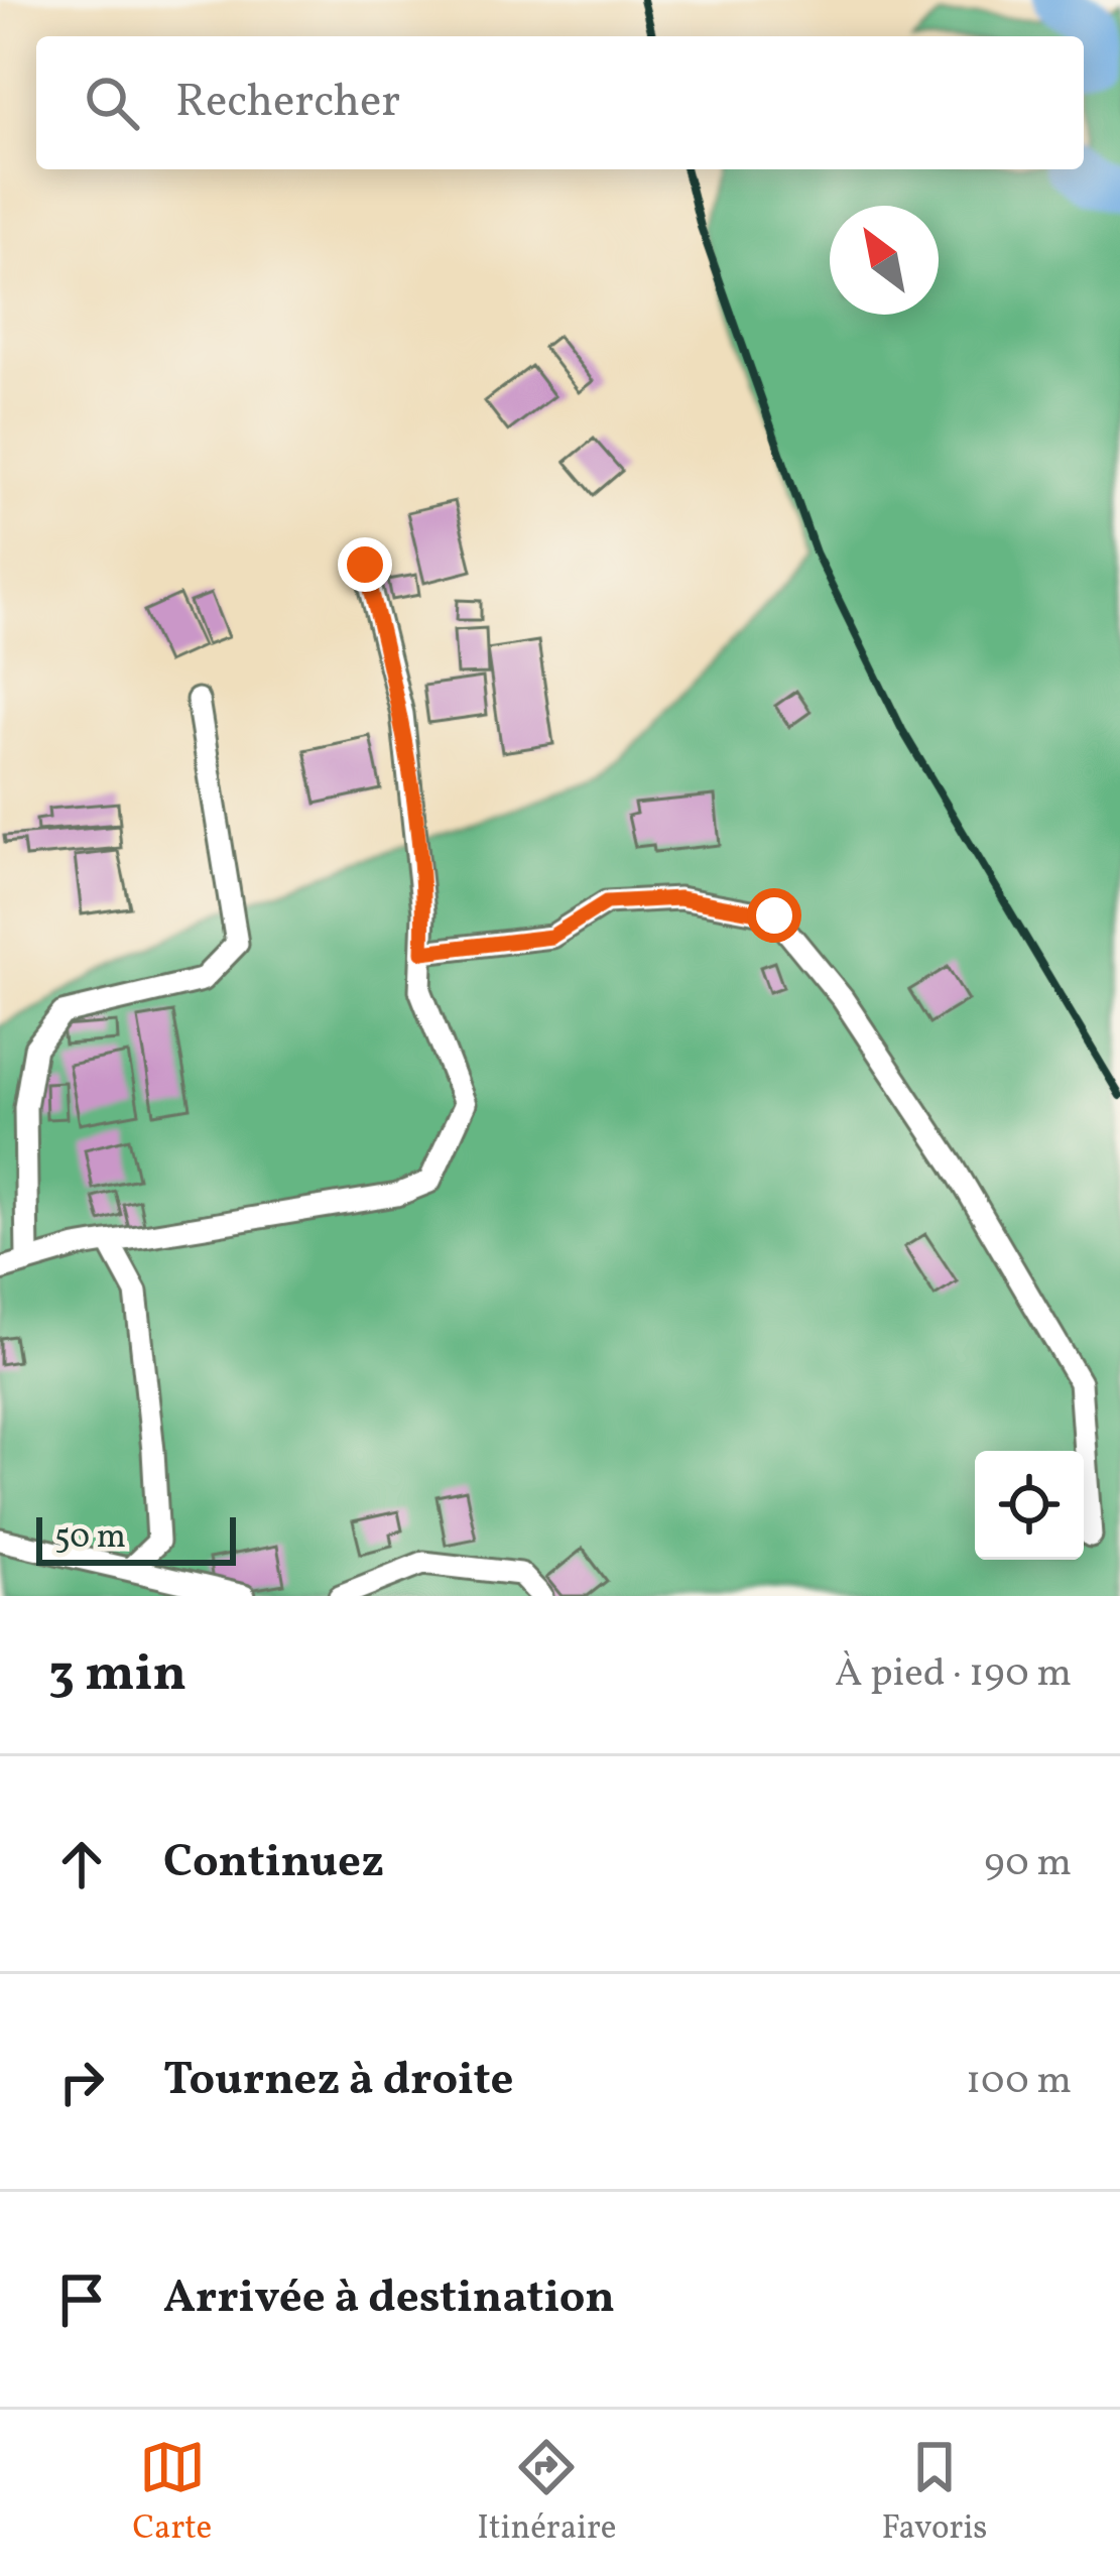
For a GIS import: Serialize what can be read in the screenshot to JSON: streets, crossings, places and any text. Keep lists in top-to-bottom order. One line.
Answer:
{"scale_bar":"50 m","north":"top left","page":{"search":"Rechercher","scale":"50 m","heading":["3 min","À pied · 190 m"],"list":[["Continuez","90 m"],["Tournez à droite","100 m"],"Arrivée à destination"],"nav":["Carte","Itinéraire","Favoris"]}}
